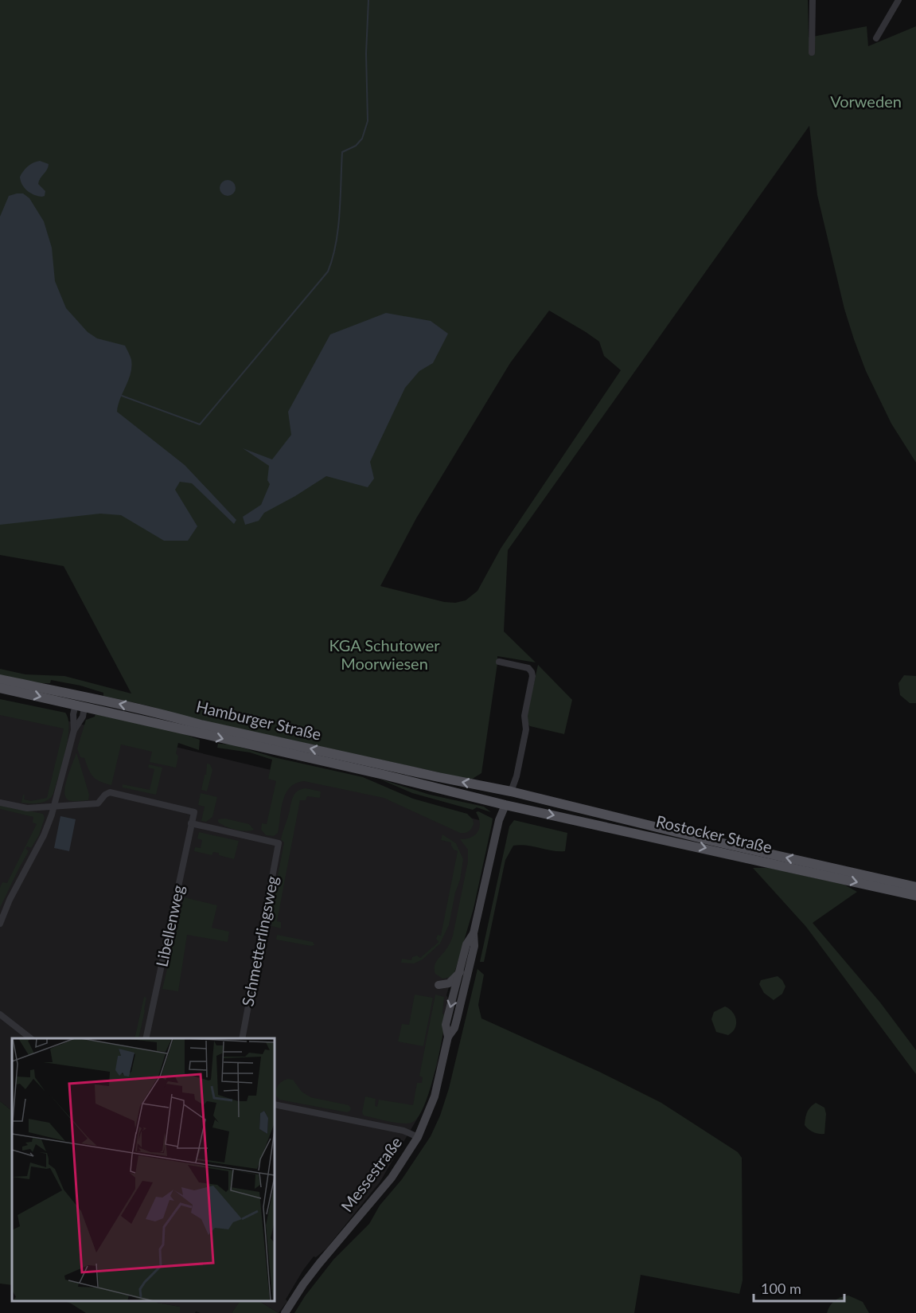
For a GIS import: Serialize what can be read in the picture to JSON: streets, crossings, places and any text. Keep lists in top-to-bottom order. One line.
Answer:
{"streets":{"main road":["Hamburger Straße","Rostocker Straße","Messestraße"],"street":["Libellenweg","Schmetterlingsweg"]},"crossings":[["Hamburger Straße","Rostocker Straße"],["Hamburger Straße","Messestraße"],["Rostocker Straße","Messestraße"],["Libellenweg","Schmetterlingsweg"]],"parks":["Vorweden","KGA Schutower Moorwiesen"],"scale_bar":"100 m"}
